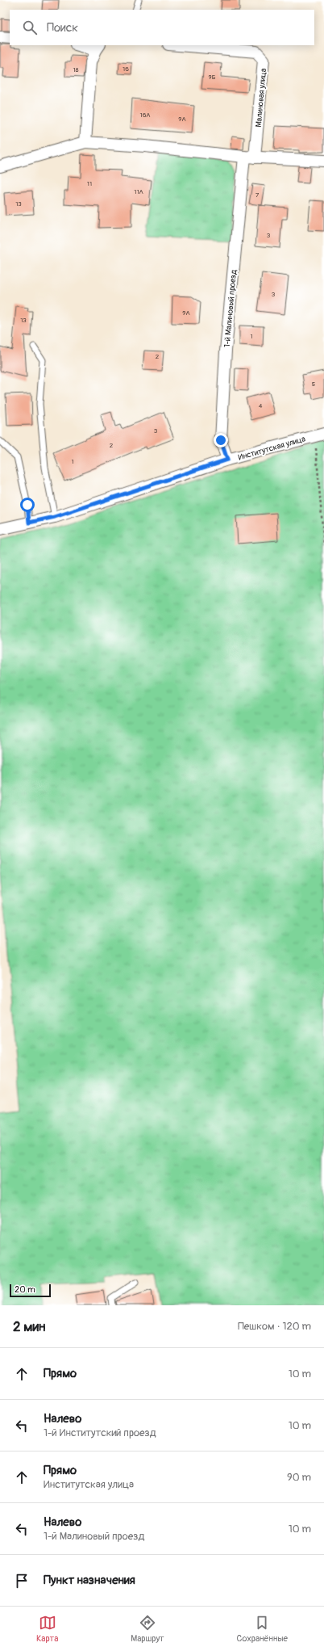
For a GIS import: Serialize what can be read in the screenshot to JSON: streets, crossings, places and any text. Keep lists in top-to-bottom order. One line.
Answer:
{"streets":{"street":["Малиновая улица","1-й Малиновый проезд","Институтская улица"]},"crossings":[["Малиновая улица","1-й Малиновый проезд"],["1-й Малиновый проезд","Институтская улица"]],"house_numbers":["16","18","9Б","16А","9А","11","11А","7","13","3","3","9А","13","1","2","5","4","3","2","1"],"scale_bar":"20 m","page":{"search":"Поиск","scale":"20 m","heading":["2 мин","Пешком · 120 m"],"list":[["Прямо","10 m"],["Налево","1-й Институтский проезд","10 m"],["Прямо","Институтская улица","90 m"],["Налево","1-й Малиновый проезд","10 m"],"Пункт назначения"],"nav":["Карта","Маршрут","Сохранённые"]}}
